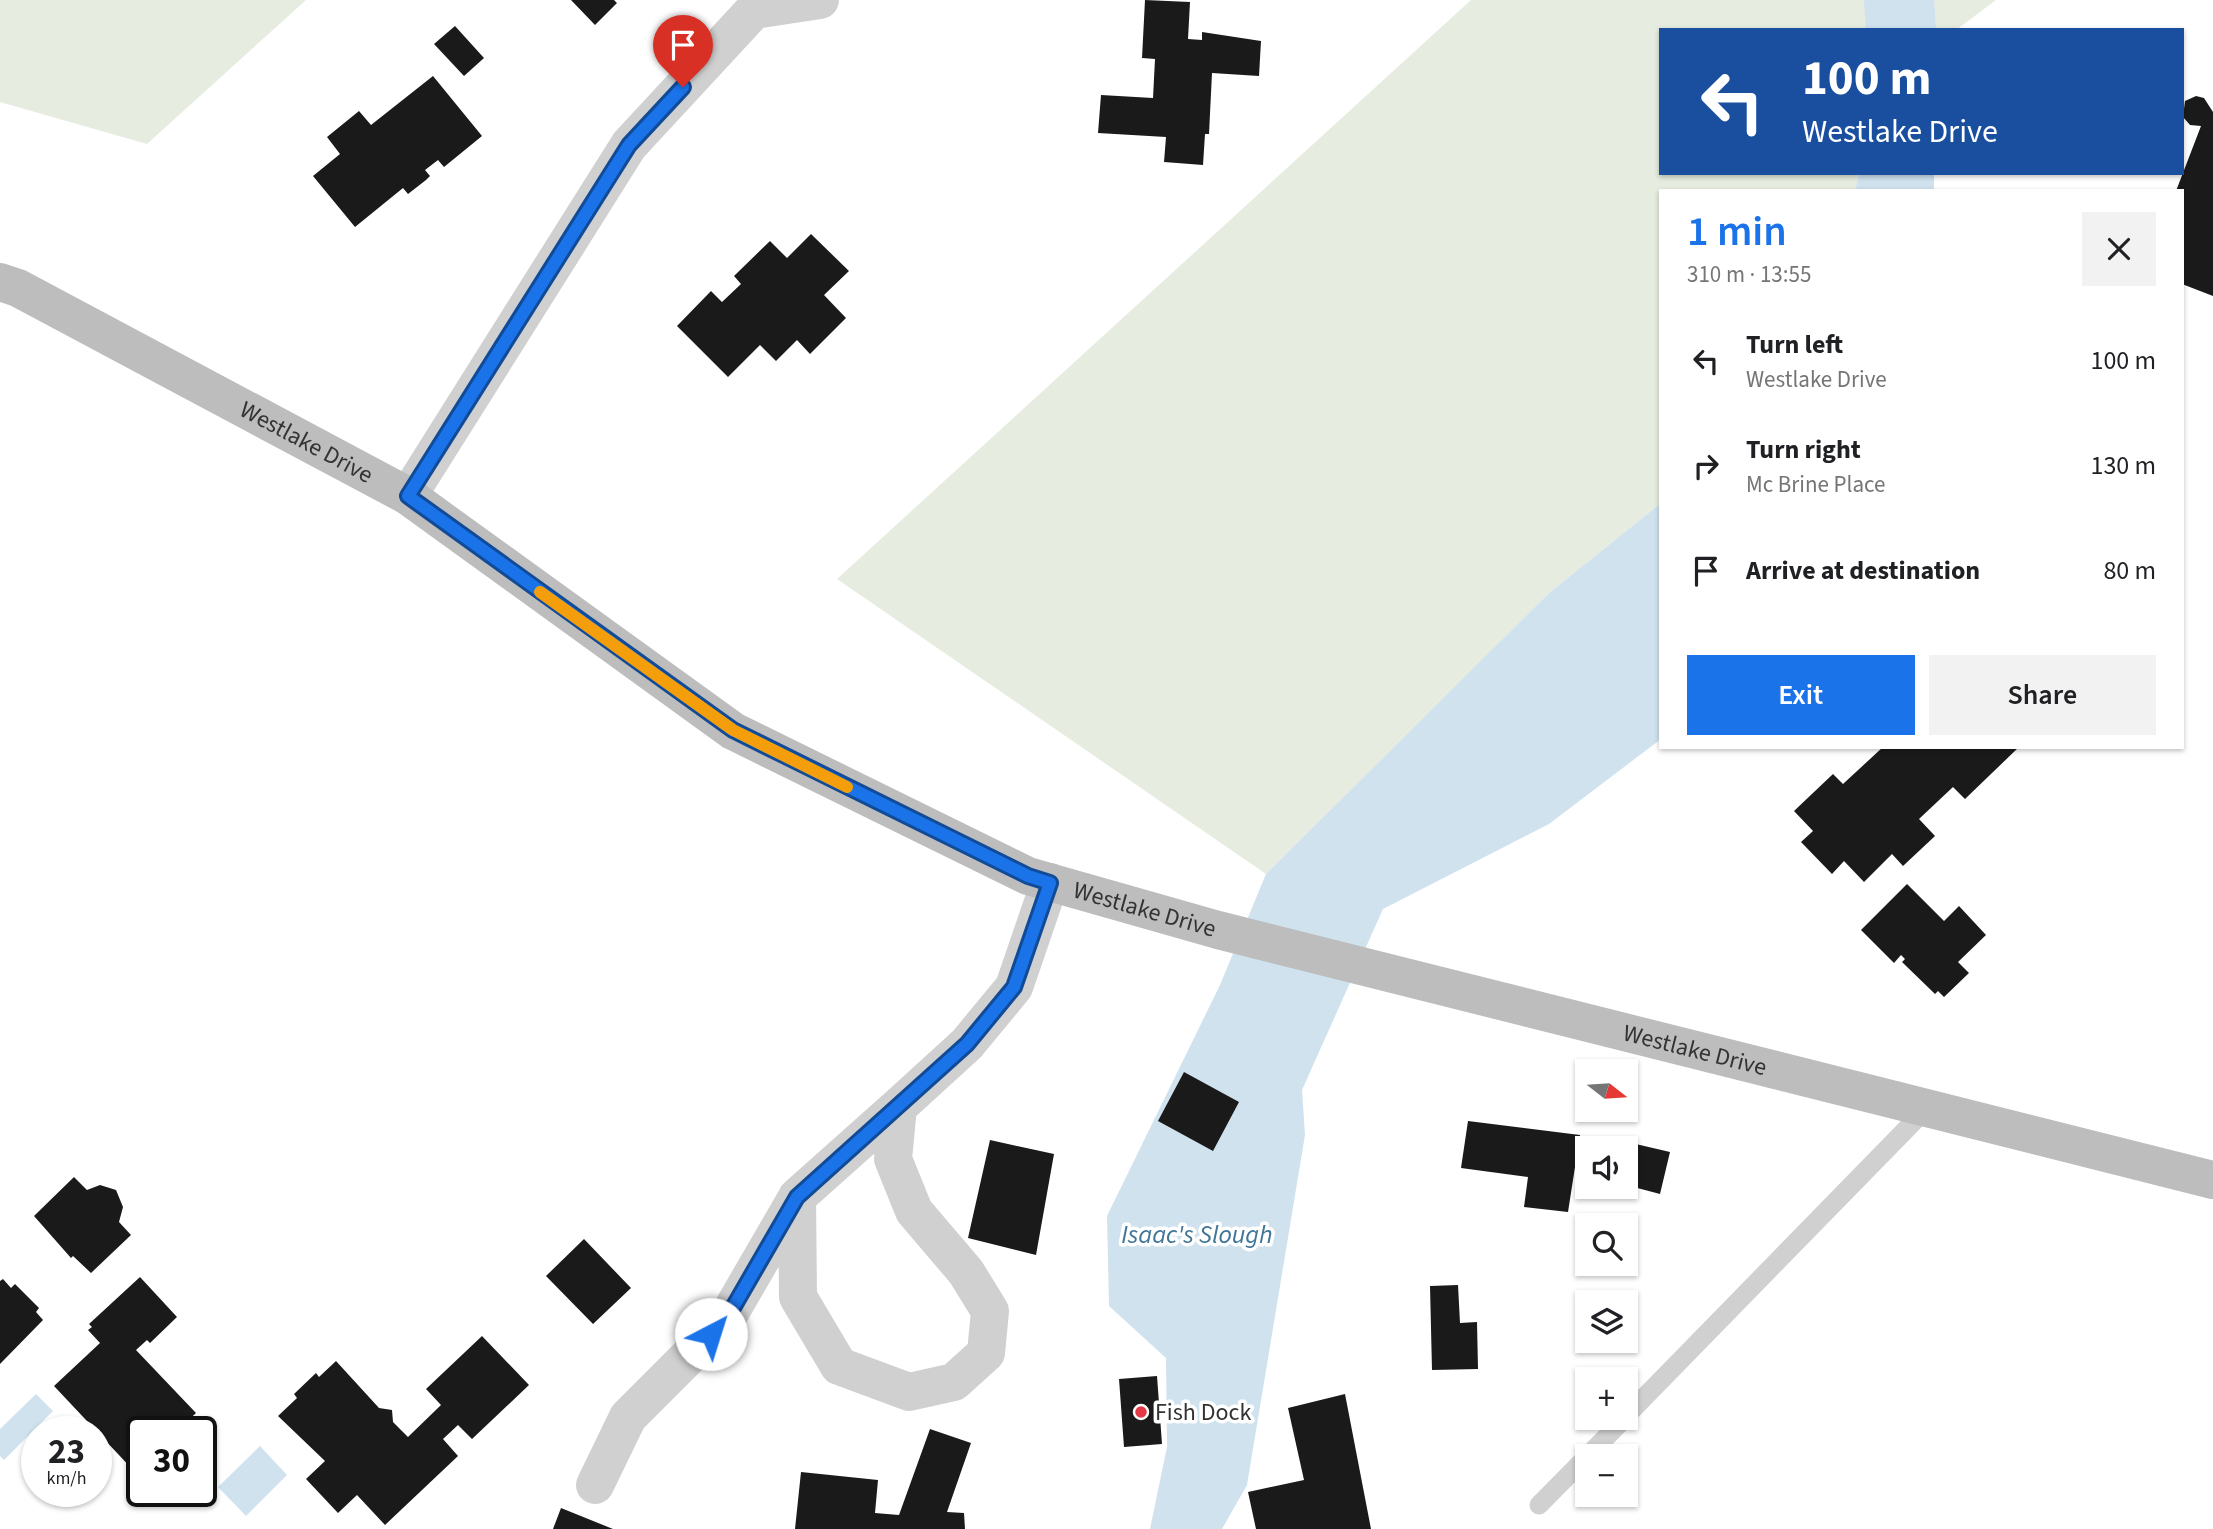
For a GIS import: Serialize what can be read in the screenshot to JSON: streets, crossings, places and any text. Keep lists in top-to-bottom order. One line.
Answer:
{"streets":{"street":["Westlake Drive"]},"water":["Isaac's Slough"],"places":["Fish Dock"],"north":"right","page":{"turn":["100 m","Westlake Drive"],"heading":["1 min","310 m · 13:55"],"list":[{"name":"Turn left","note":"Westlake Drive","value":"100 m"},{"name":"Turn right","note":"Mc Brine Place","value":"130 m"},{"name":"Arrive at destination","value":"80 m"}],"buttons":["Exit","Share"],"map_buttons":["+","−"],"speed":"23 km/h","limit":"30"}}
